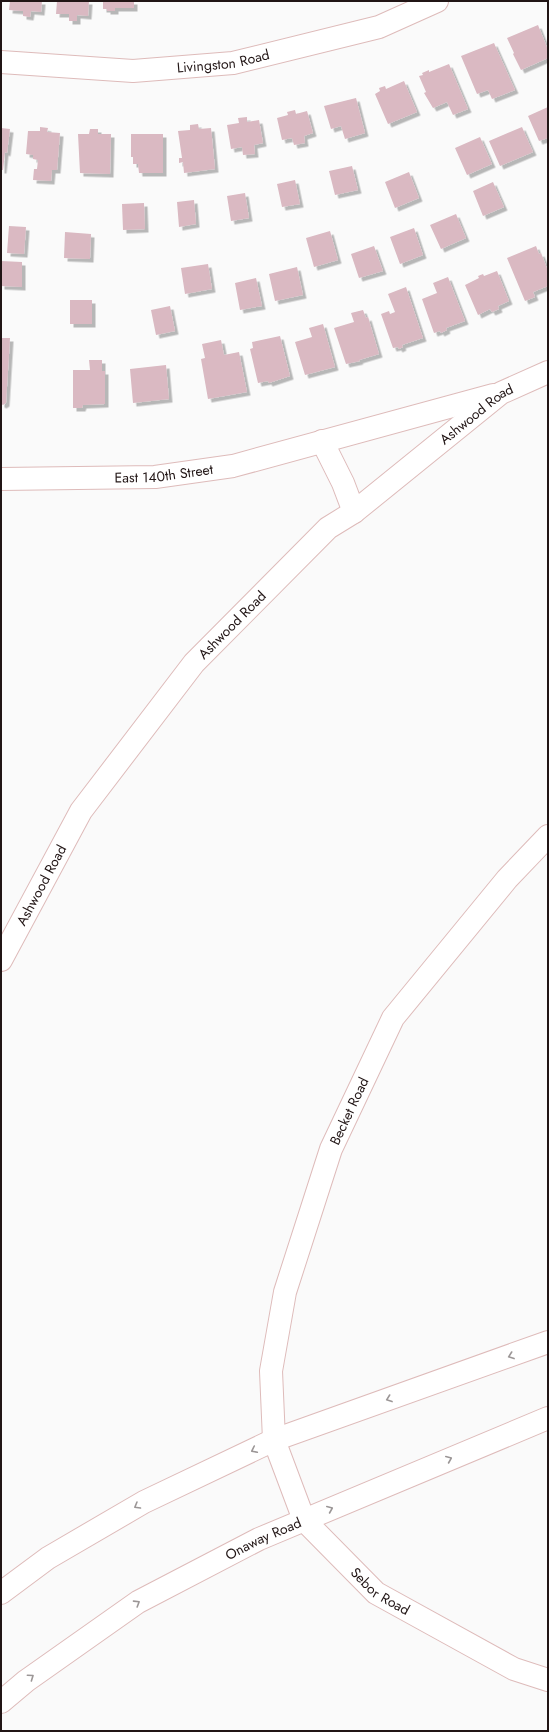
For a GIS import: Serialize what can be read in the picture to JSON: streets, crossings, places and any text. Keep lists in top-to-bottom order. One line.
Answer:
{"streets":{"street":["Livingston Road","Ashwood Road","East 140th Street","Becket Road","Onaway Road","Sebor Road"]},"crossings":[["Ashwood Road","East 140th Street"],["Becket Road","Sebor Road"],["Onaway Road","Sebor Road"]]}
